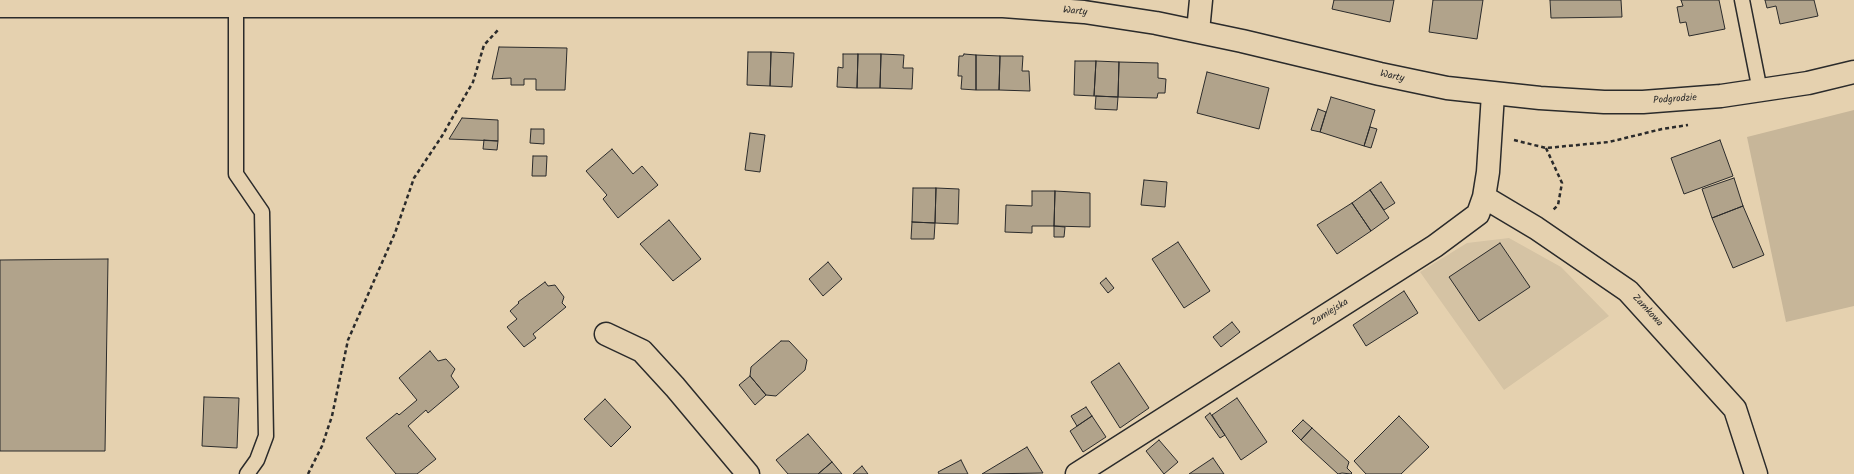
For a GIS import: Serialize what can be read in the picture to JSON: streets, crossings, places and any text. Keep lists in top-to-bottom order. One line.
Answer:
{"streets":{"main road":["Warty","Podgrodzie","Zamkowa","Zamiejska"]},"crossings":[["Warty","Podgrodzie"],["Warty","Zamiejska"],["Podgrodzie","Zamiejska"],["Zamkowa","Zamiejska"]]}
